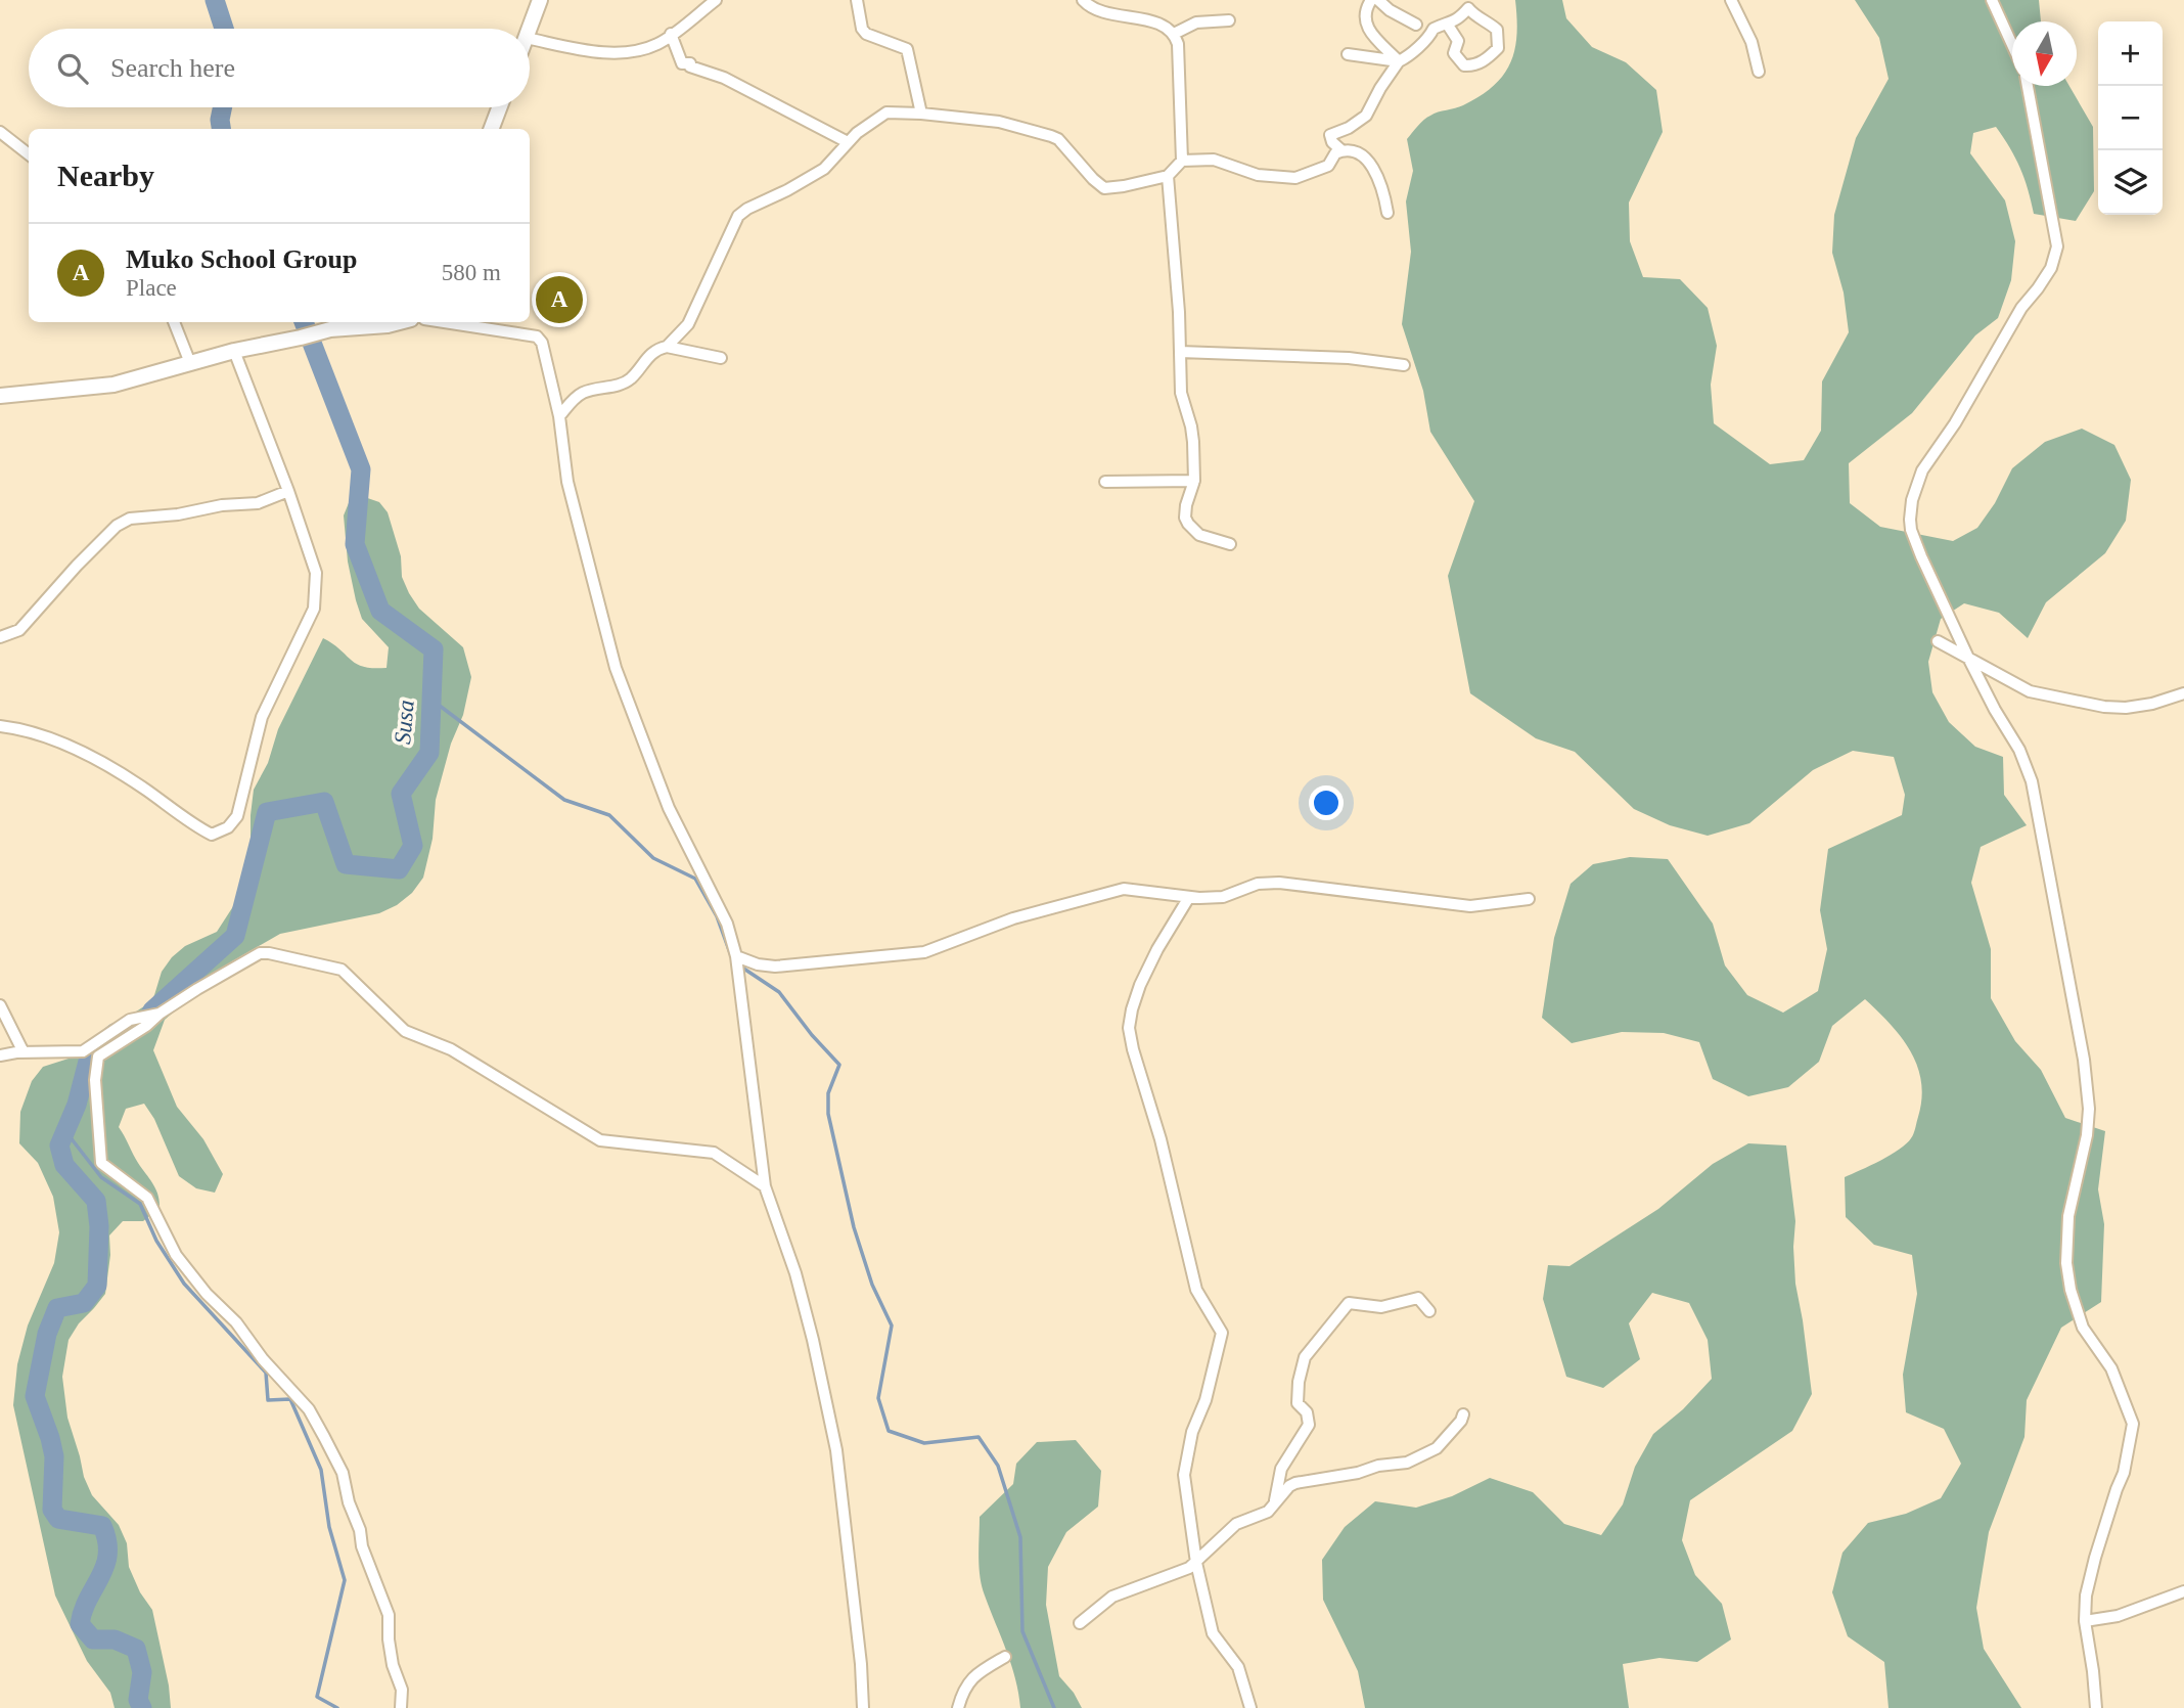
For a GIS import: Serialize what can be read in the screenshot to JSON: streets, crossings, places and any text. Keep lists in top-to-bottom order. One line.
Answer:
{"water":["Susa"],"north":"bottom","page":{"map_buttons":["+","−"],"search":"Search here","heading":"Nearby","list":[{"mark":"A","name":"Muko School Group","note":"Place","value":"580 m"}],"pins":"A"}}
